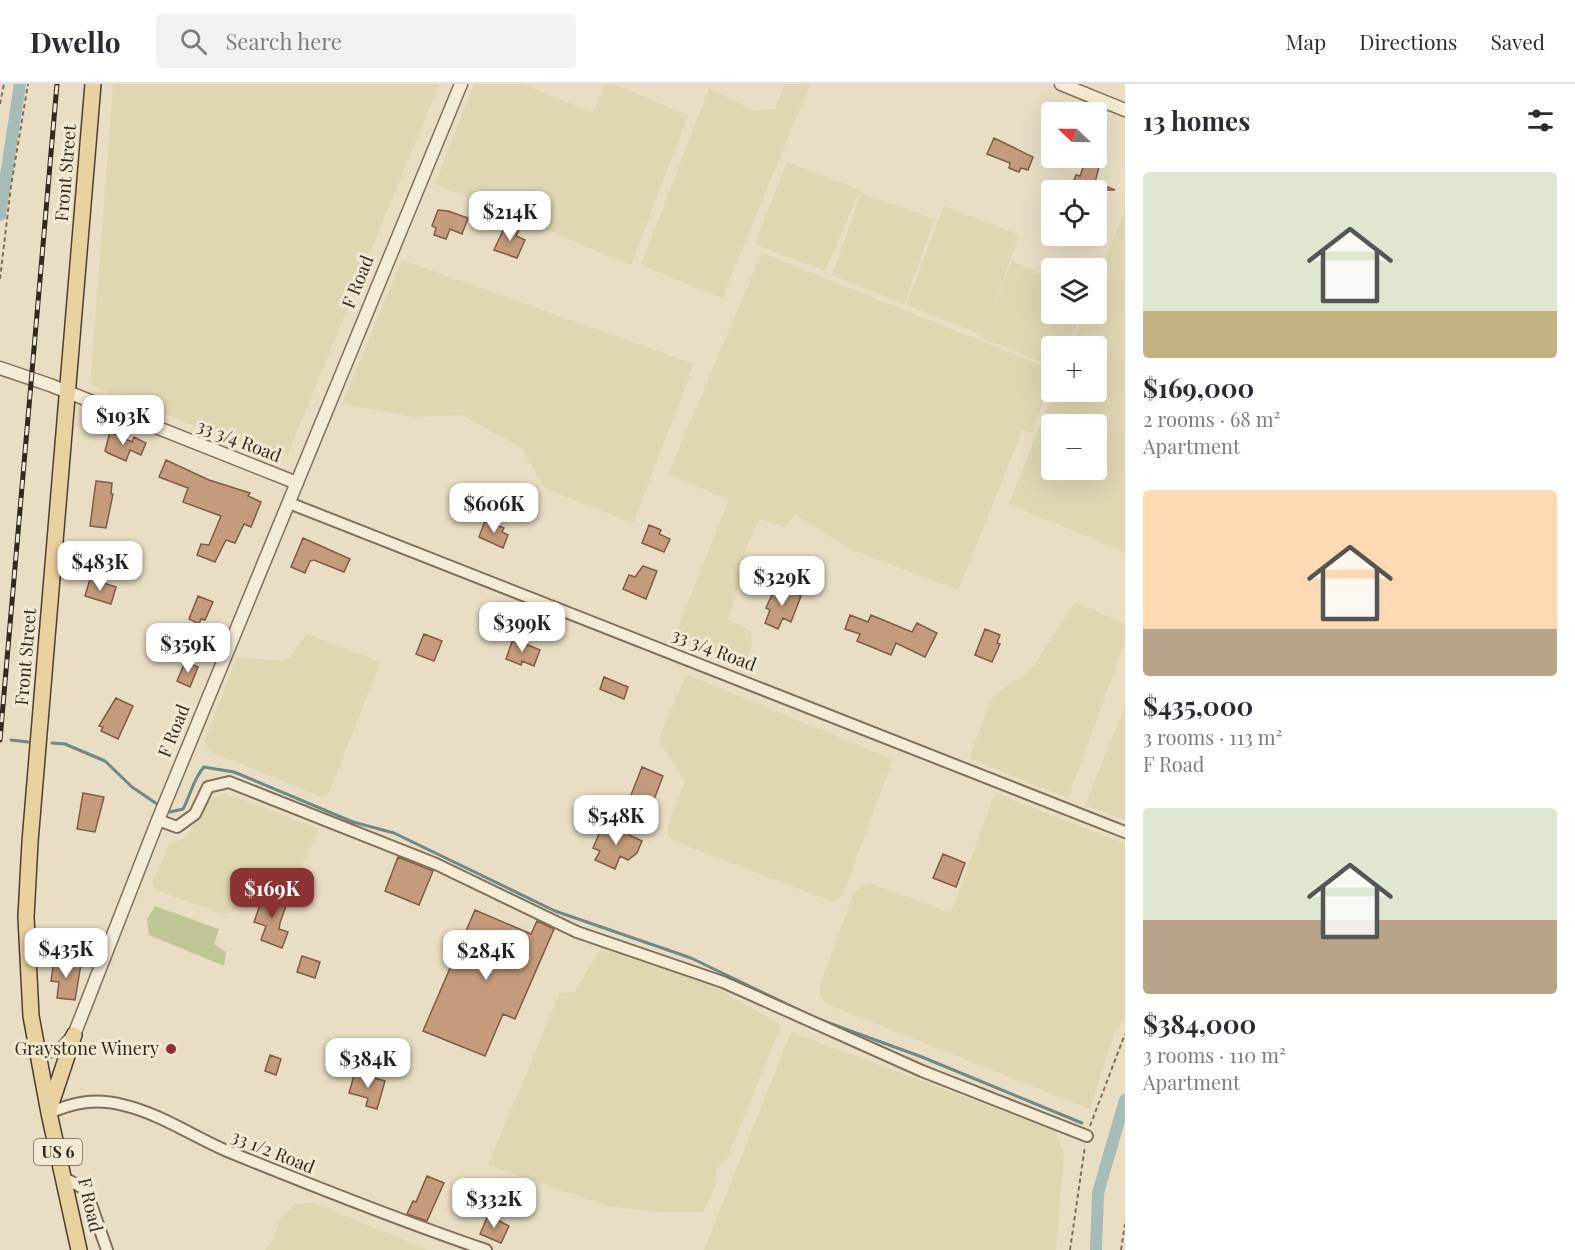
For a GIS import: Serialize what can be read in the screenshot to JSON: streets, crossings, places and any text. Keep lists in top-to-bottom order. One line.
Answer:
{"streets":{"main road":["Front Street","F Road","US 6"],"street":["33 3/4 Road","33 1/2 Road"]},"crossings":[["Front Street","F Road"],["Front Street","33 3/4 Road"],["F Road","33 3/4 Road"],["F Road","33 1/2 Road"]],"places":["Graystone Winery"],"north":"left","page":{"header":"Dwello","search":"Search here","nav":["Map","Directions","Saved"],"heading":"13 homes","map_buttons":["+","−"],"list":[{"name":"$169,000","note":"2 rooms · 68 m² · Apartment"},{"name":"$435,000","note":"3 rooms · 113 m² · F Road"},{"name":"$384,000","note":"3 rooms · 110 m² · Apartment"}],"price":["$214K","$193K","$606K","$483K","$329K","$399K","$359K","$548K","$169K","$435K","$284K","$384K","$332K"]}}
